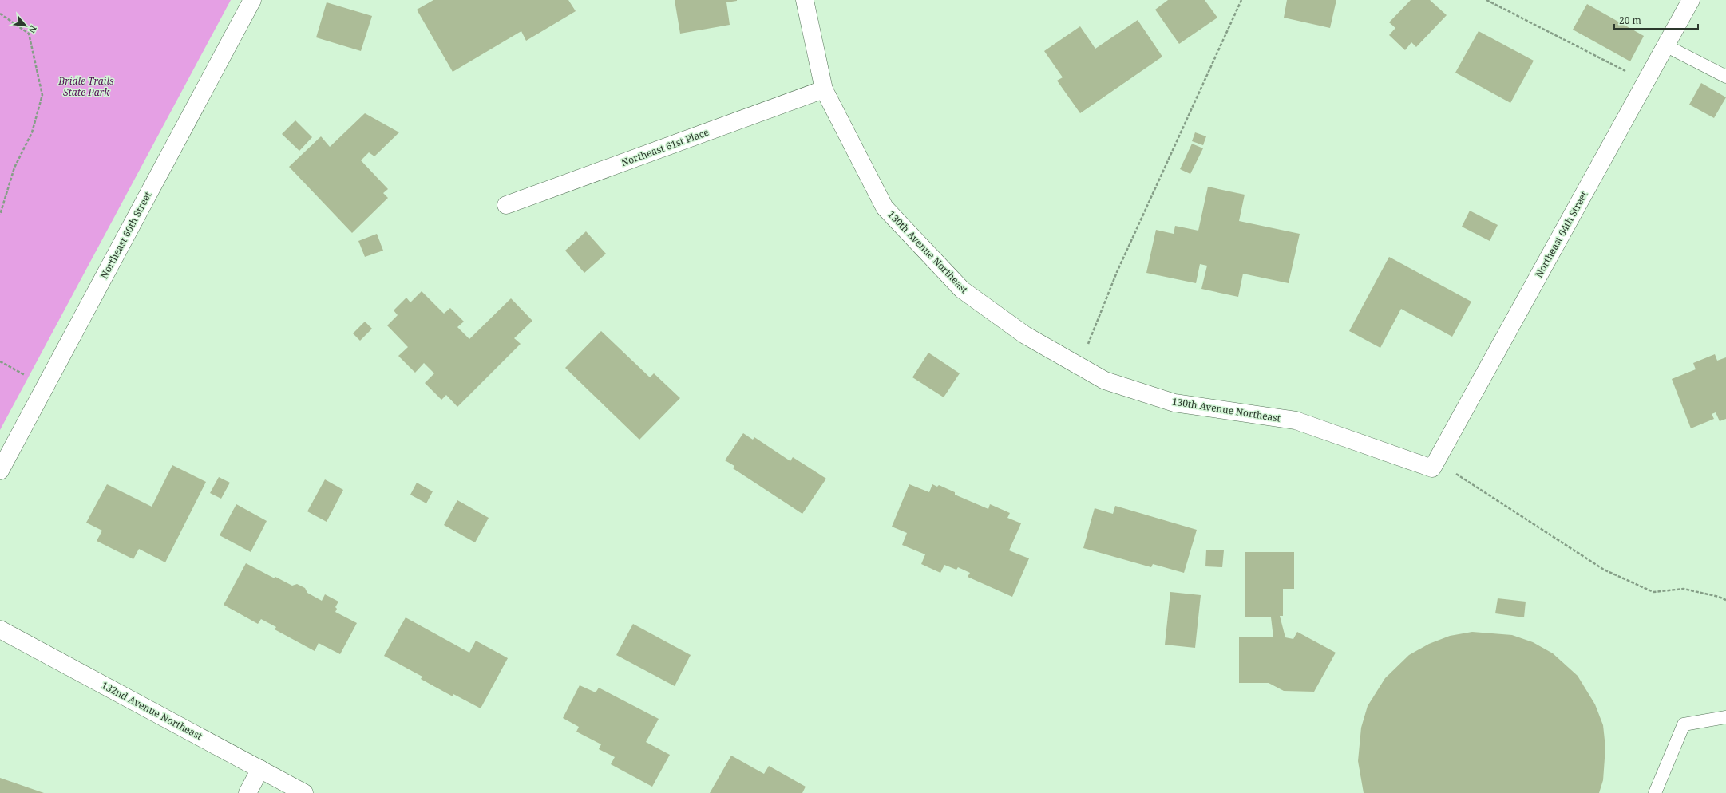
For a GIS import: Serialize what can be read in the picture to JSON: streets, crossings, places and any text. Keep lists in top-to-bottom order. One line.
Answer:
{"streets":{"street":["Northeast 61st Place","Northeast 64th Street","Northeast 60th Street","130th Avenue Northeast","132nd Avenue Northeast"]},"crossings":[["Northeast 61st Place","130th Avenue Northeast"],["Northeast 64th Street","130th Avenue Northeast"]],"parks":["Bridle Trails State Park"],"scale_bar":"20 m","north":"bottom right"}
